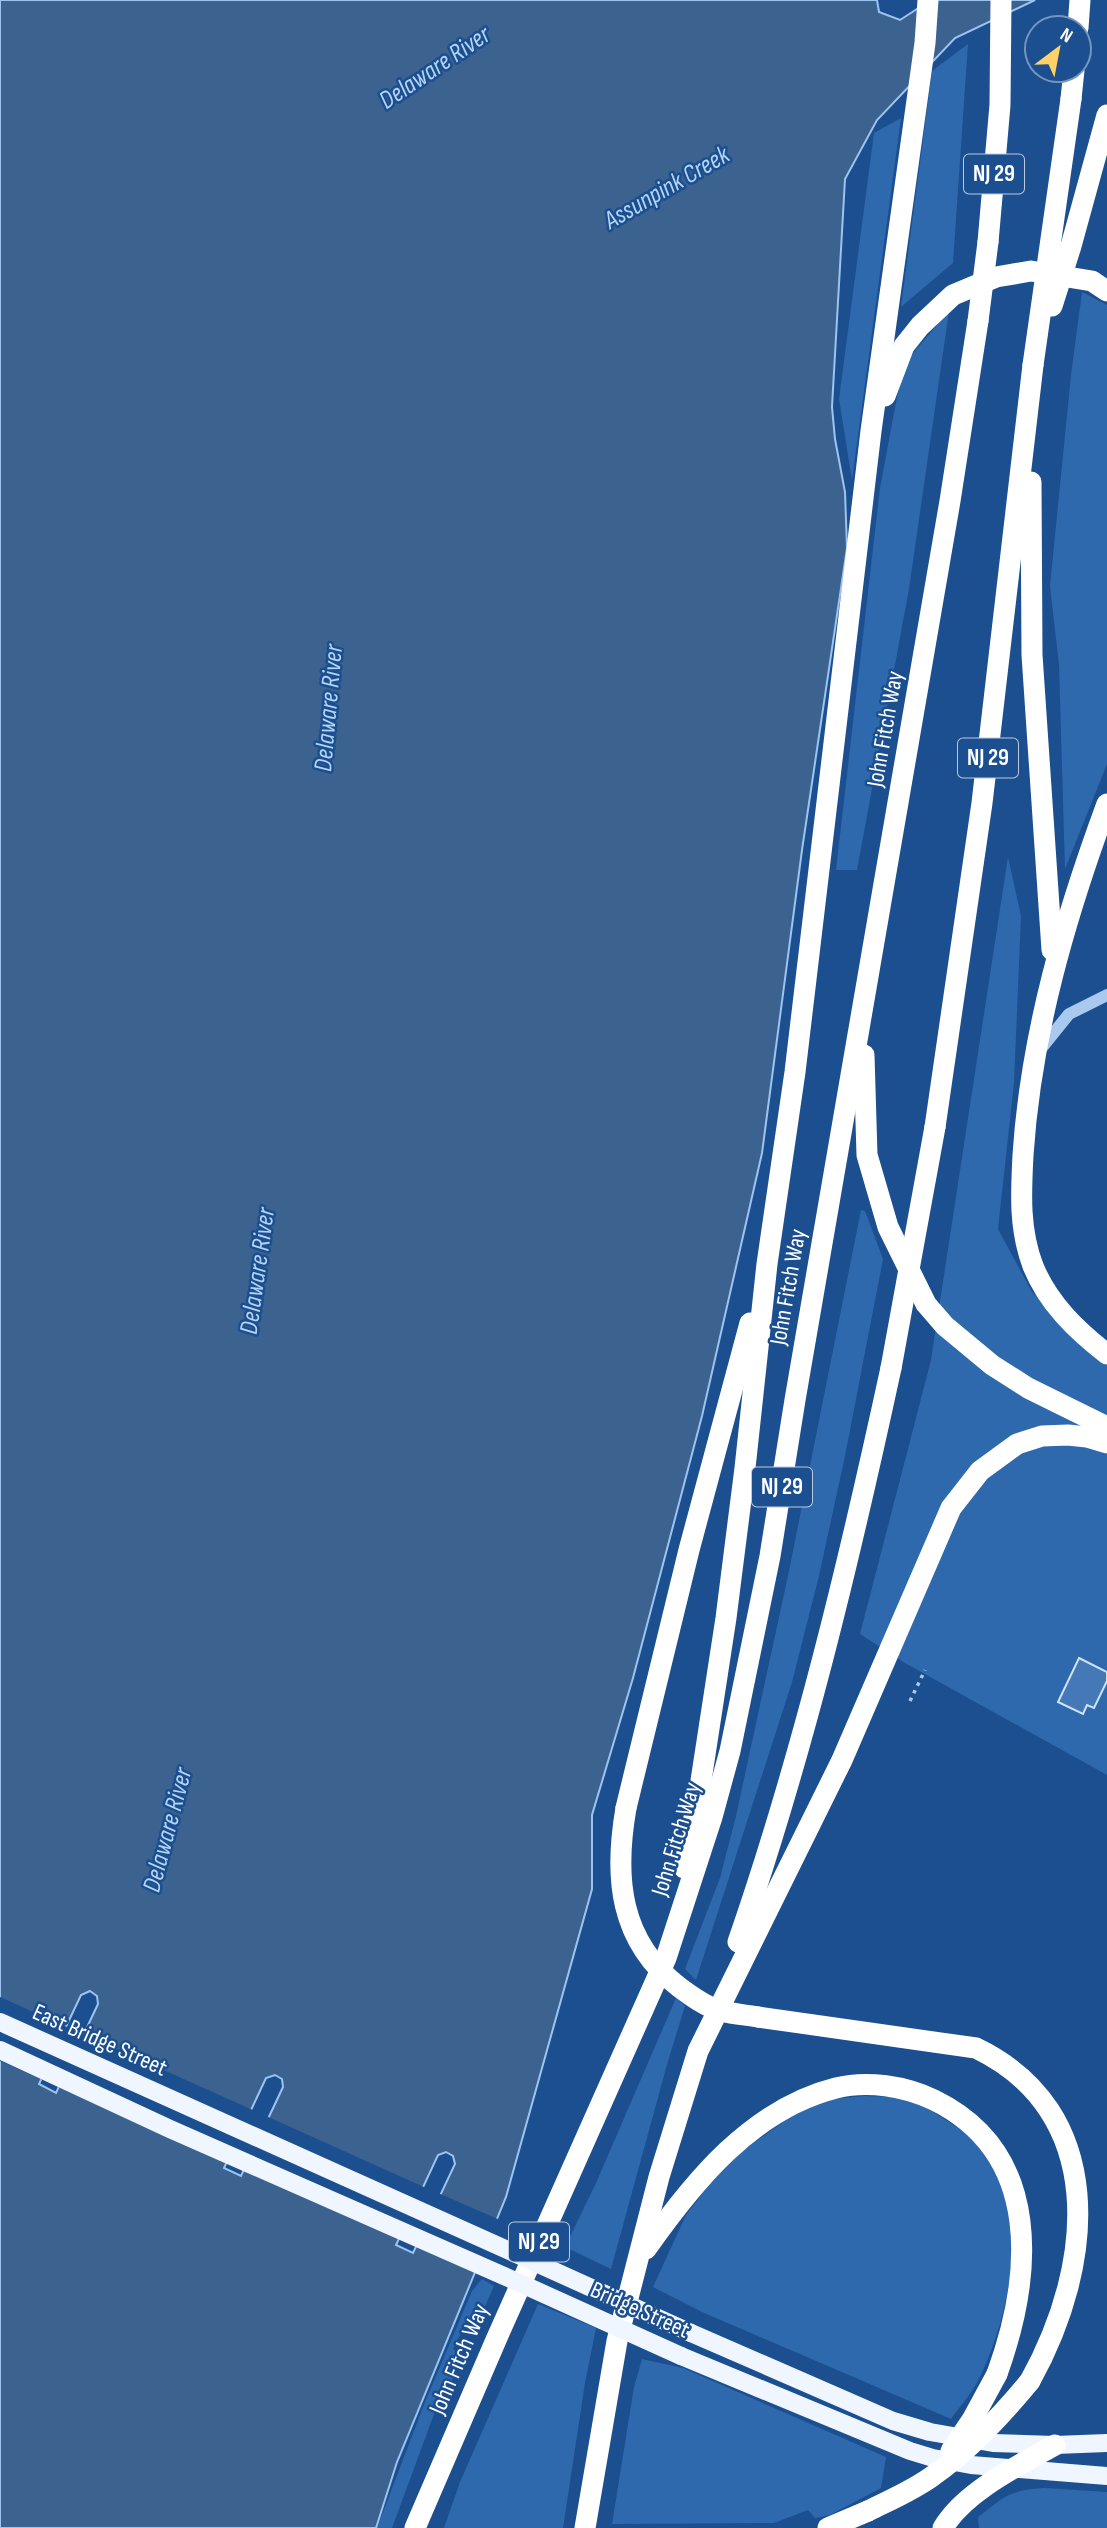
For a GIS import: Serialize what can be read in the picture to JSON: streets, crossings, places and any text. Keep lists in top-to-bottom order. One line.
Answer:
{"streets":{"highway":["NJ 29","John Fitch Way"],"main road":["East Bridge Street","Bridge Street"]},"crossings":[["East Bridge Street","Bridge Street"]],"water":["Delaware River","Assunpink Creek"],"north":"top right"}
